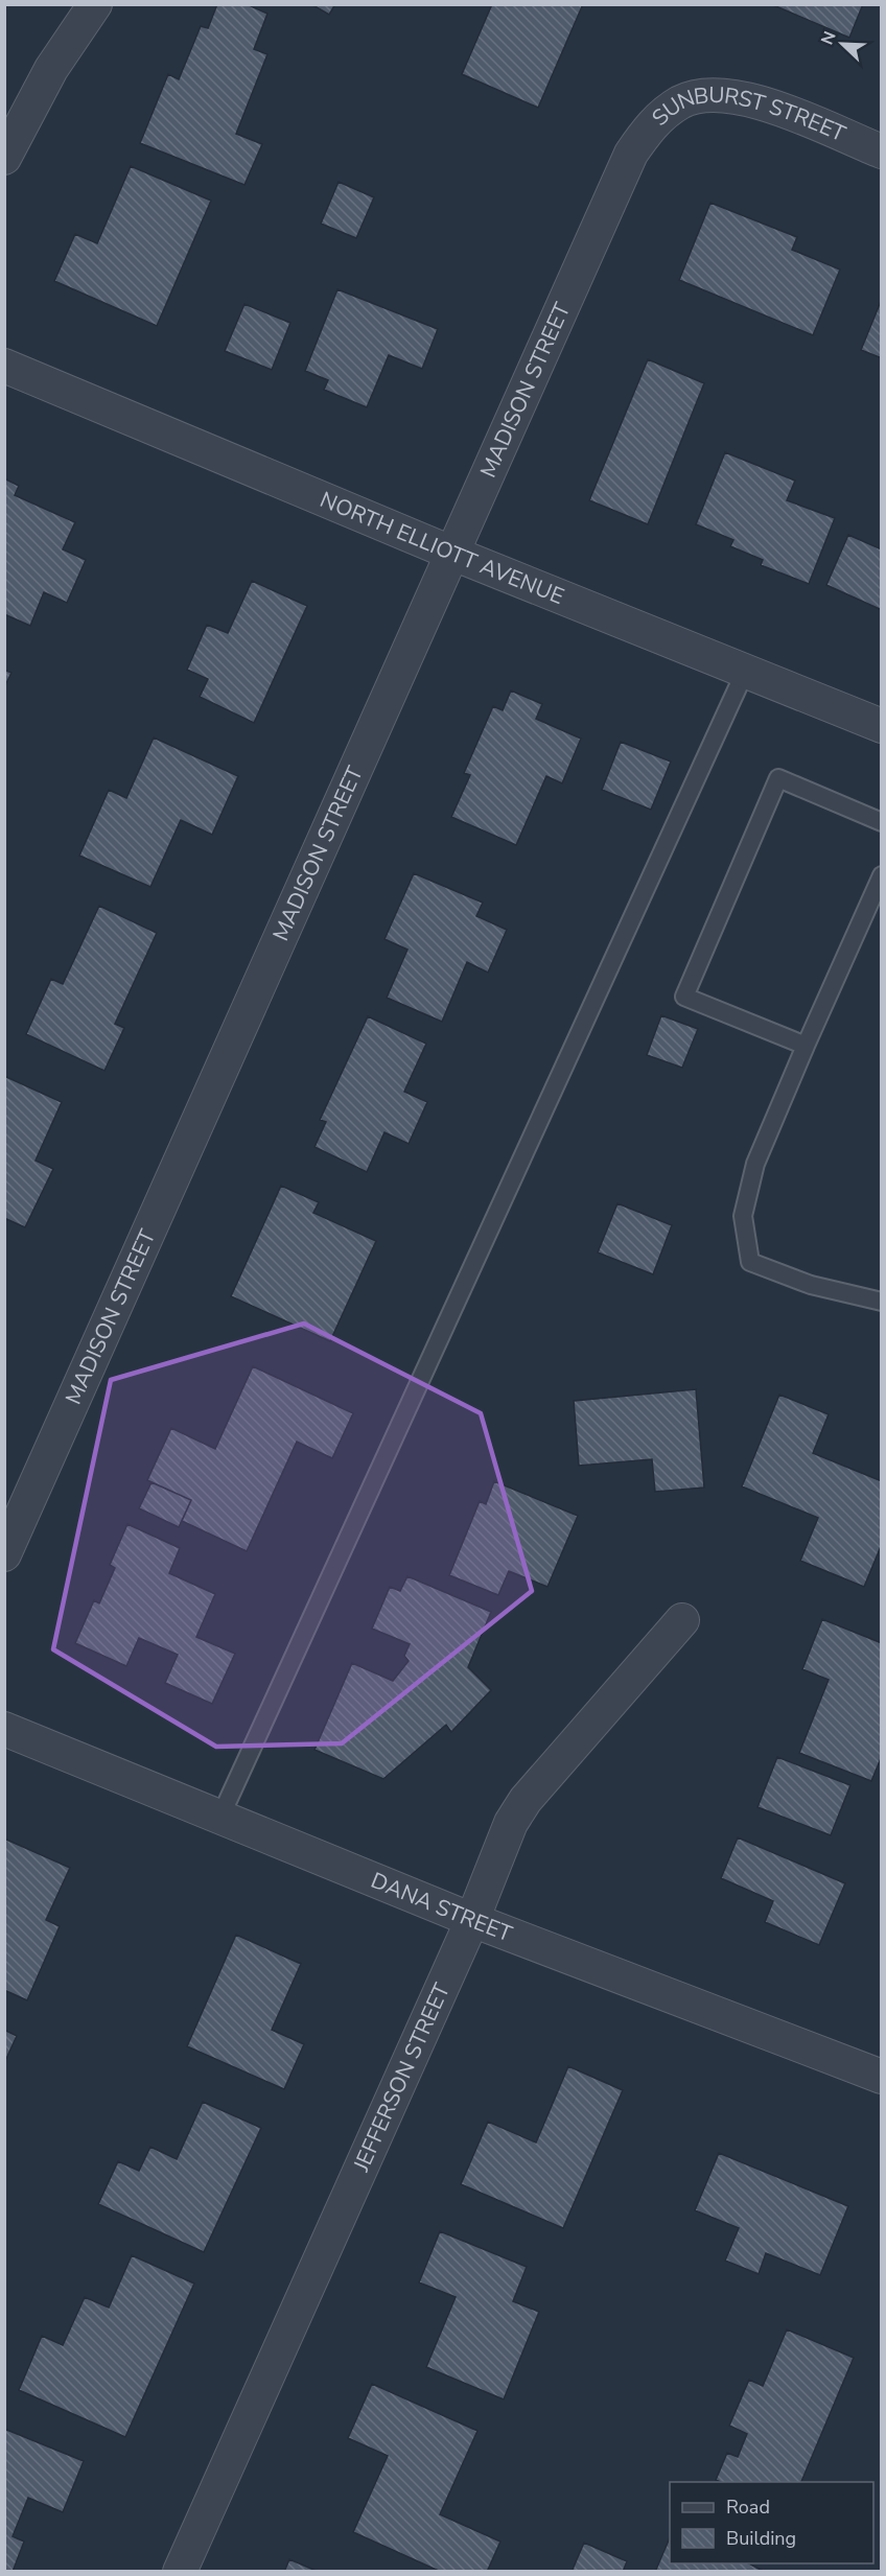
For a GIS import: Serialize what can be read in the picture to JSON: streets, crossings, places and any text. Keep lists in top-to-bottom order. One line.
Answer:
{"streets":{"street":["SUNBURST STREET","MADISON STREET","NORTH ELLIOTT AVENUE","DANA STREET","JEFFERSON STREET"]},"crossings":[["SUNBURST STREET","MADISON STREET"],["MADISON STREET","NORTH ELLIOTT AVENUE"],["DANA STREET","JEFFERSON STREET"]],"legend":["Road","Building"],"north":"top left"}
